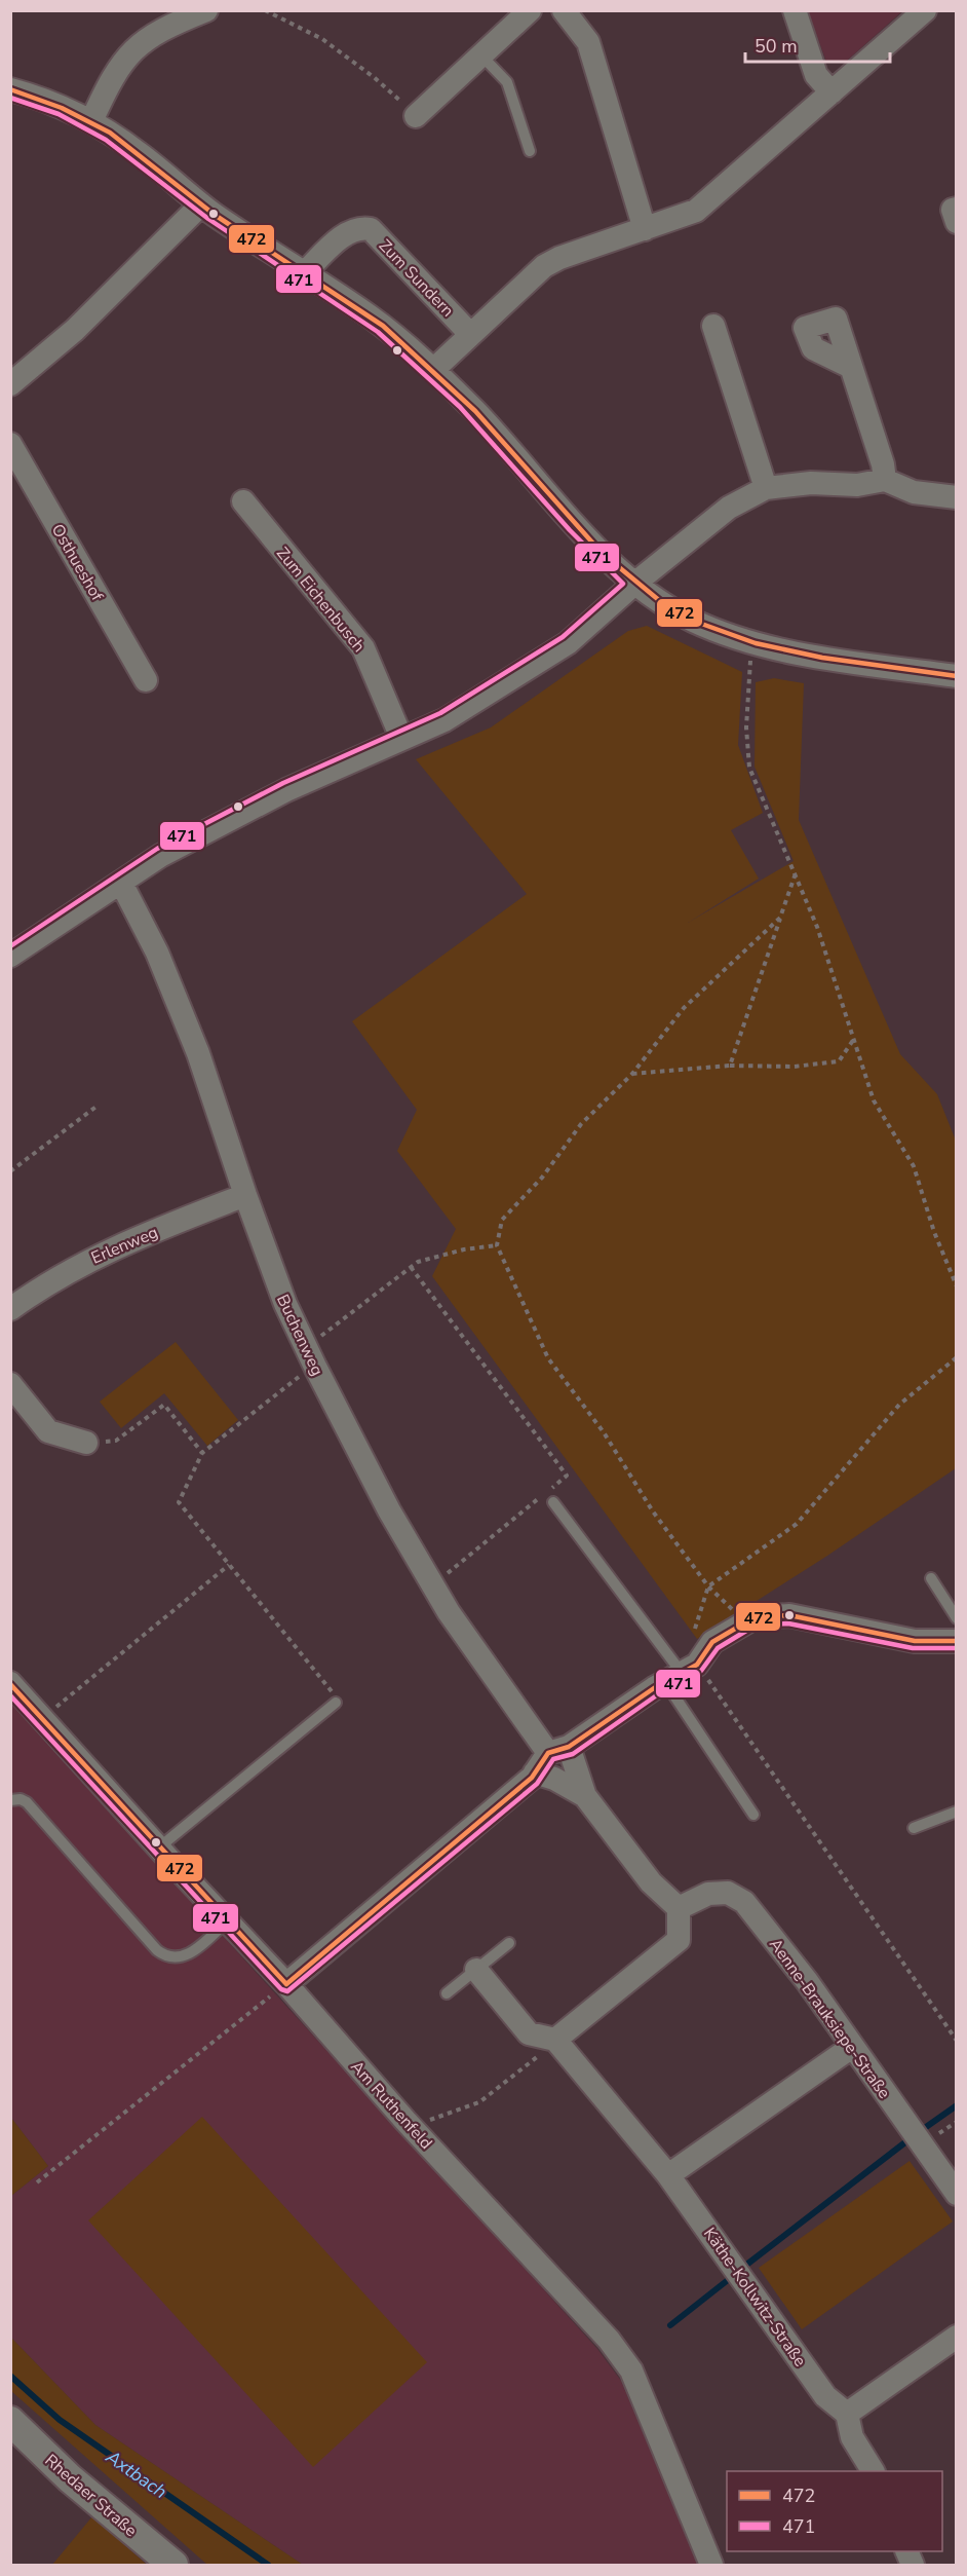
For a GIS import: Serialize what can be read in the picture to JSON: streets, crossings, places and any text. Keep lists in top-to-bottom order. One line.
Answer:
{"streets":{"street":["Zum Sundern","Osthueshof","Zum Eichenbusch","Erlenweg","Buchenweg","Aenne-Brauksiepe-Straße","Am Ruthenfeld","Käthe-Kollwitz-Straße","Rhedaer Straße"]},"crossings":[["Erlenweg","Buchenweg"]],"water":["Axtbach"],"lines":["transit line 472","transit line 471"],"legend":["472","471"],"scale_bar":"50 m"}
